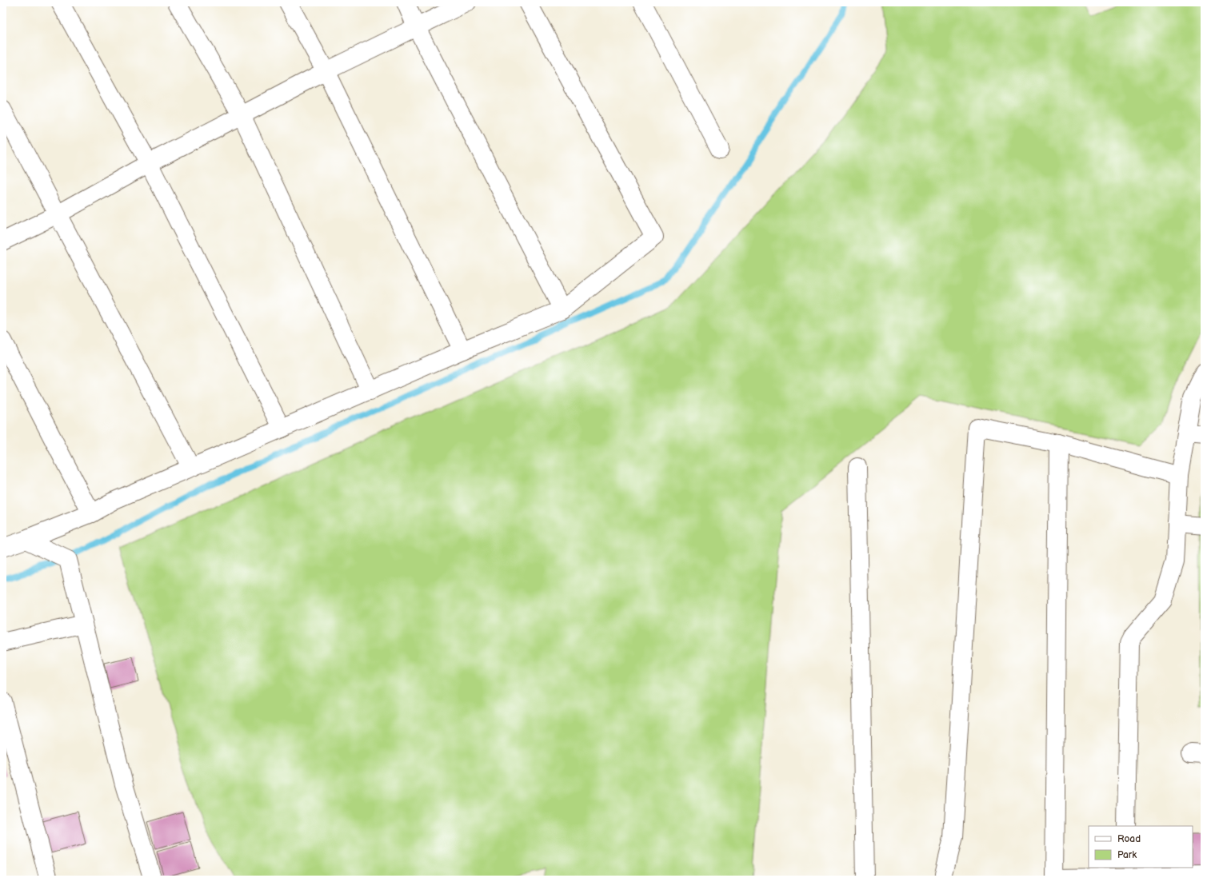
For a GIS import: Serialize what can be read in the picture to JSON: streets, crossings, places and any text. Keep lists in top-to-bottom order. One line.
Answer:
{"legend":["Road","Park"]}
